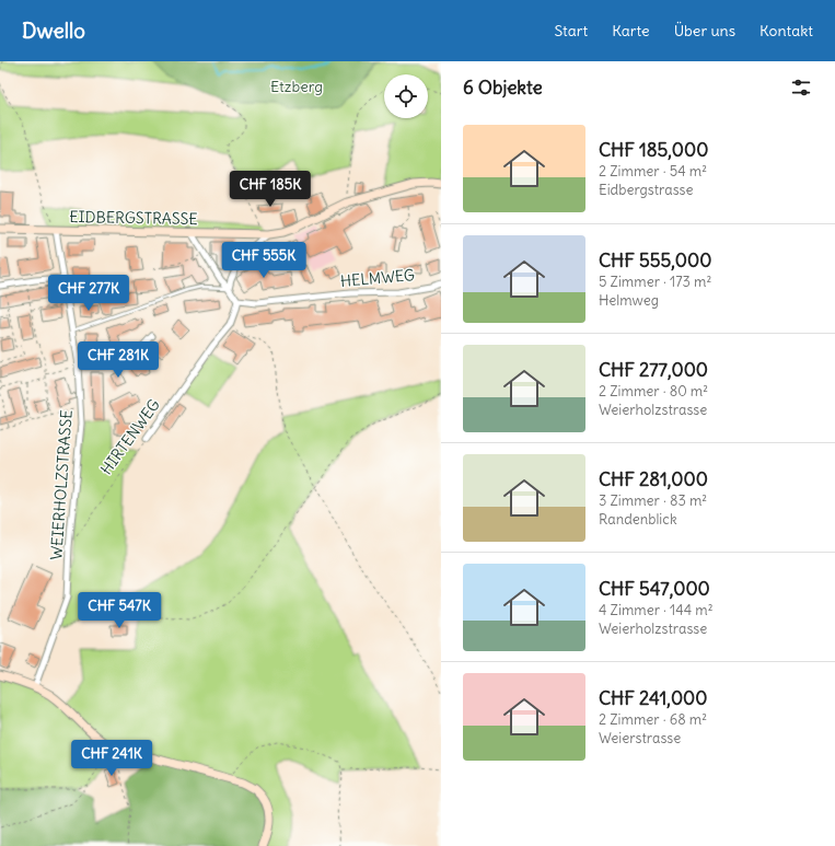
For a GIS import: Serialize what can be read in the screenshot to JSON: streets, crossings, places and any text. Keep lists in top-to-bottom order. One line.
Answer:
{"streets":{"street":["EIDBERGSTRASSE","HELMWEG","HIRTENWEG","WEIERHOLZSTRASSE"]},"crossings":[["EIDBERGSTRASSE","WEIERHOLZSTRASSE"],["HELMWEG","HIRTENWEG"],["HIRTENWEG","WEIERHOLZSTRASSE"]],"parks":["Etzberg"],"page":{"header":"Dwello","nav":["Start","Karte","Über uns","Kontakt"],"heading":"6 Objekte","list":[{"name":"CHF 185,000","note":"2 Zimmer · 54 m² · Eidbergstrasse"},{"name":"CHF 555,000","note":"5 Zimmer · 173 m² · Helmweg"},{"name":"CHF 277,000","note":"2 Zimmer · 80 m² · Weierholzstrasse"},{"name":"CHF 281,000","note":"3 Zimmer · 83 m² · Randenblick"},{"name":"CHF 547,000","note":"4 Zimmer · 144 m² · Weierholzstrasse"},{"name":"CHF 241,000","note":"2 Zimmer · 68 m² · Weierstrasse"}],"price":["CHF 185K","CHF 555K","CHF 277K","CHF 281K","CHF 547K","CHF 241K"]}}
